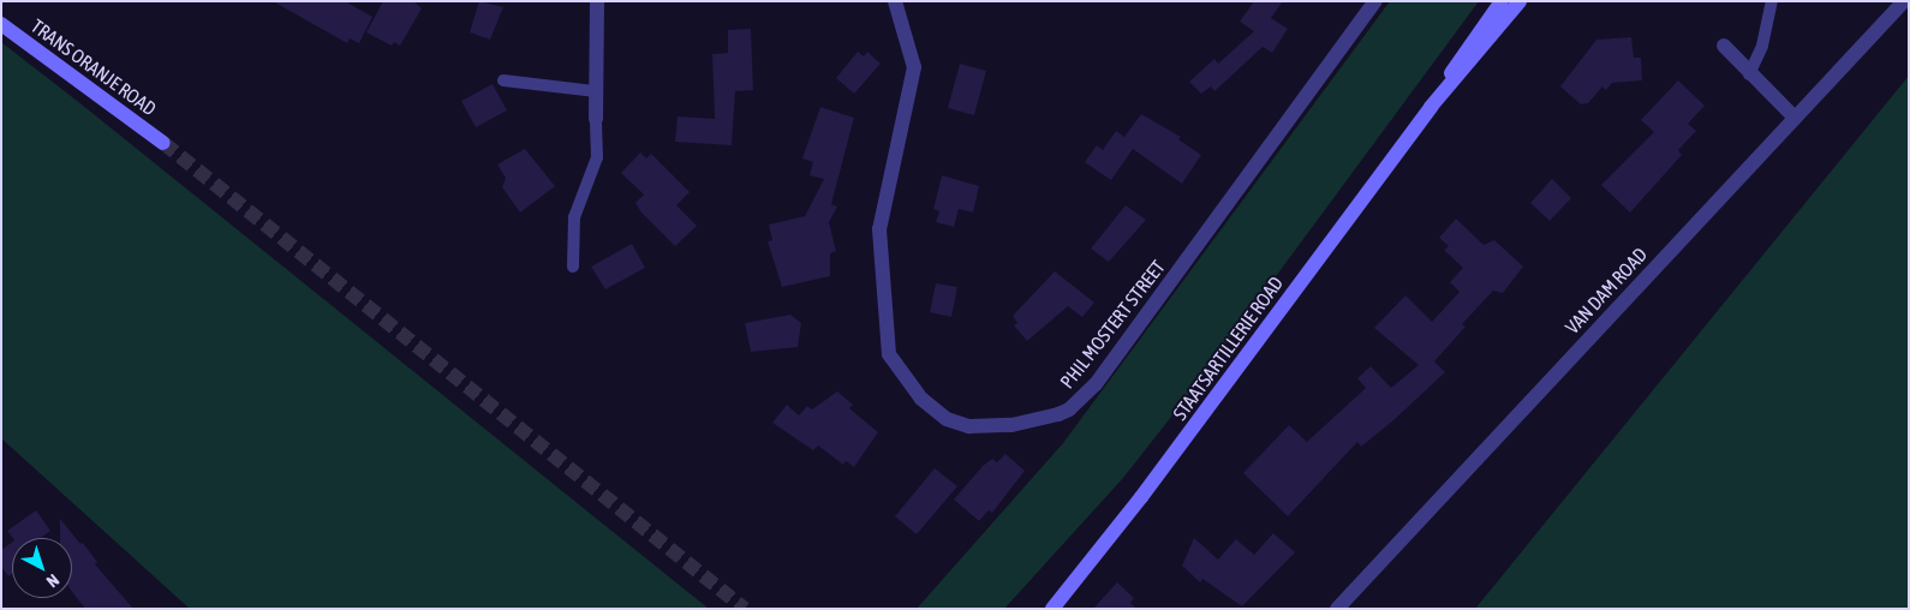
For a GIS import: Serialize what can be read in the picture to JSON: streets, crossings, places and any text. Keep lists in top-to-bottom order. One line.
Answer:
{"streets":{"street":["TRANS ORANJE ROAD","VAN DAM ROAD","PHIL MOSTERT STREET","STAATSARTILLERIE ROAD"]},"north":"bottom right"}
